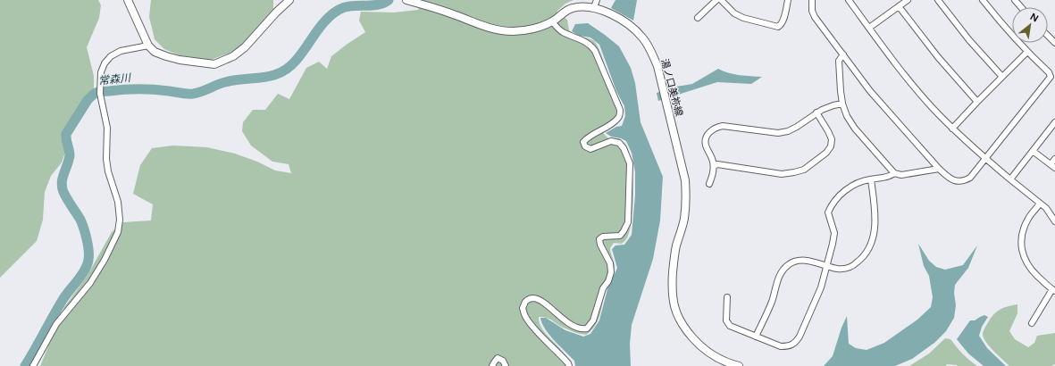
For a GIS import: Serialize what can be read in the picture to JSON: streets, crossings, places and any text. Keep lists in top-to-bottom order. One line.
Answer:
{"streets":{"main road":["湯ノ口美祢線"]},"water":["常森川"],"north":"top right"}
